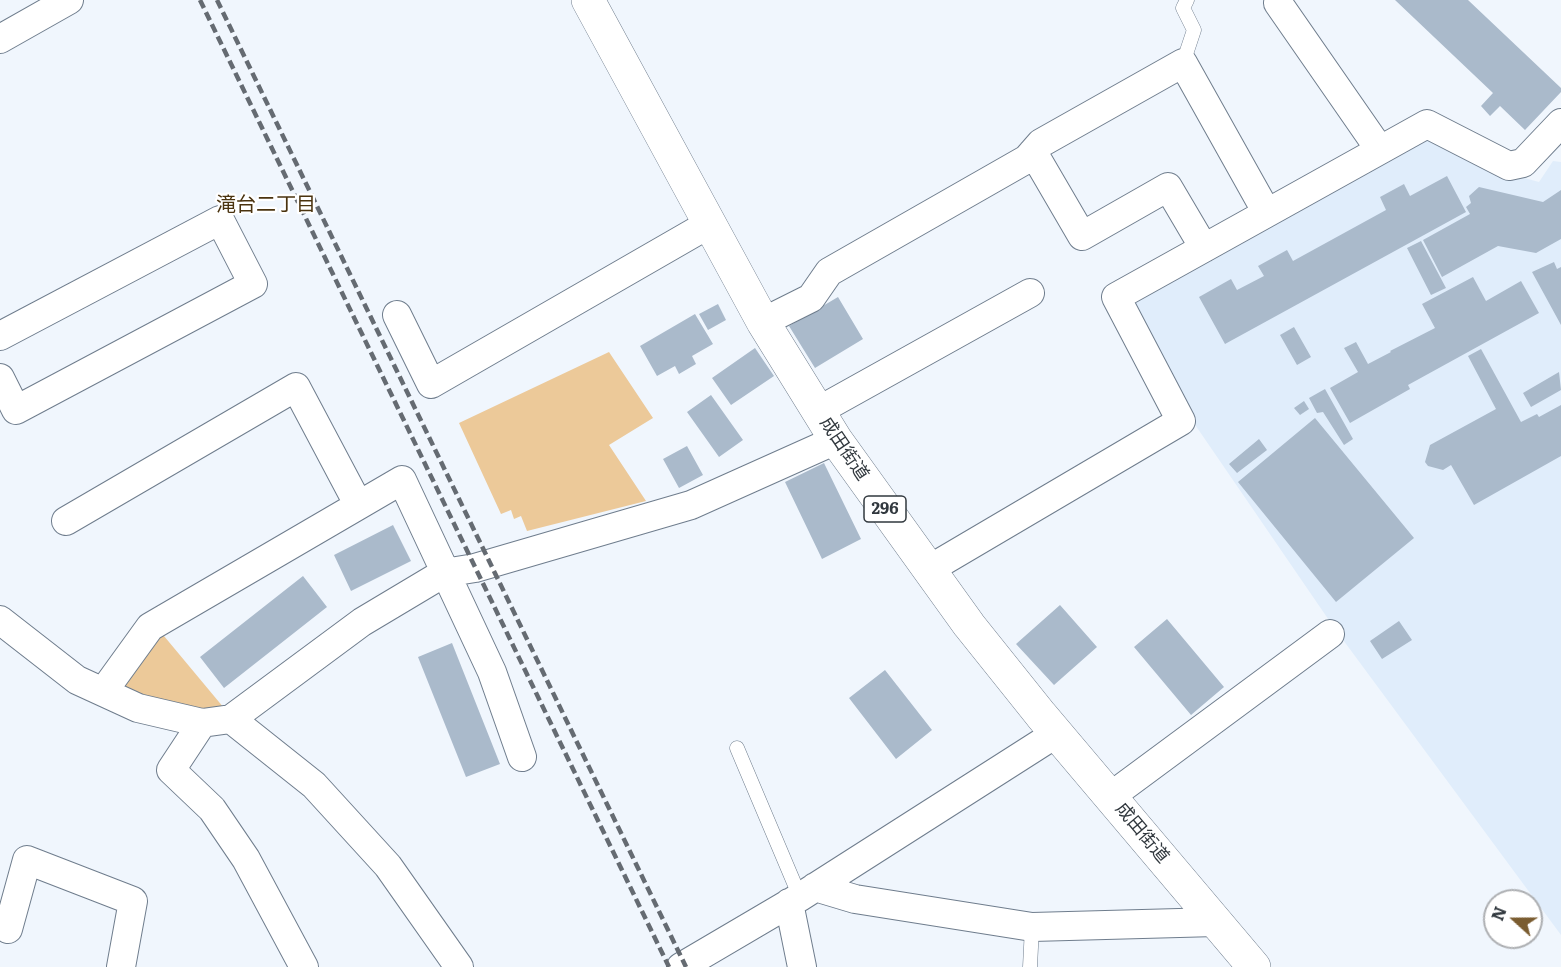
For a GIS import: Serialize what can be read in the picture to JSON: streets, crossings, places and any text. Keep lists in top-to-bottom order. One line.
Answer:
{"streets":{"highway":["成田街道","296"]},"districts":["滝台二丁目"],"north":"left"}
